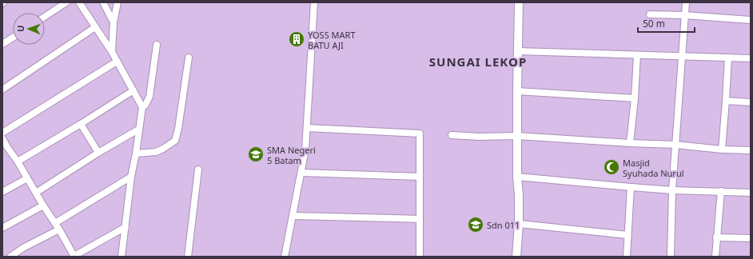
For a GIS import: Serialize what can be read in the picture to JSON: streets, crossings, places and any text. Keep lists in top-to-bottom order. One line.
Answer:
{"districts":["SUNGAI LEKOP"],"places":{"building":["YOSS MART BATU AJI"],"school or university":["SMA Negeri 5 Batam","Sdn 011"],"mosque":["Masjid Syuhada Nurul"]},"scale_bar":"50 m","north":"left"}
